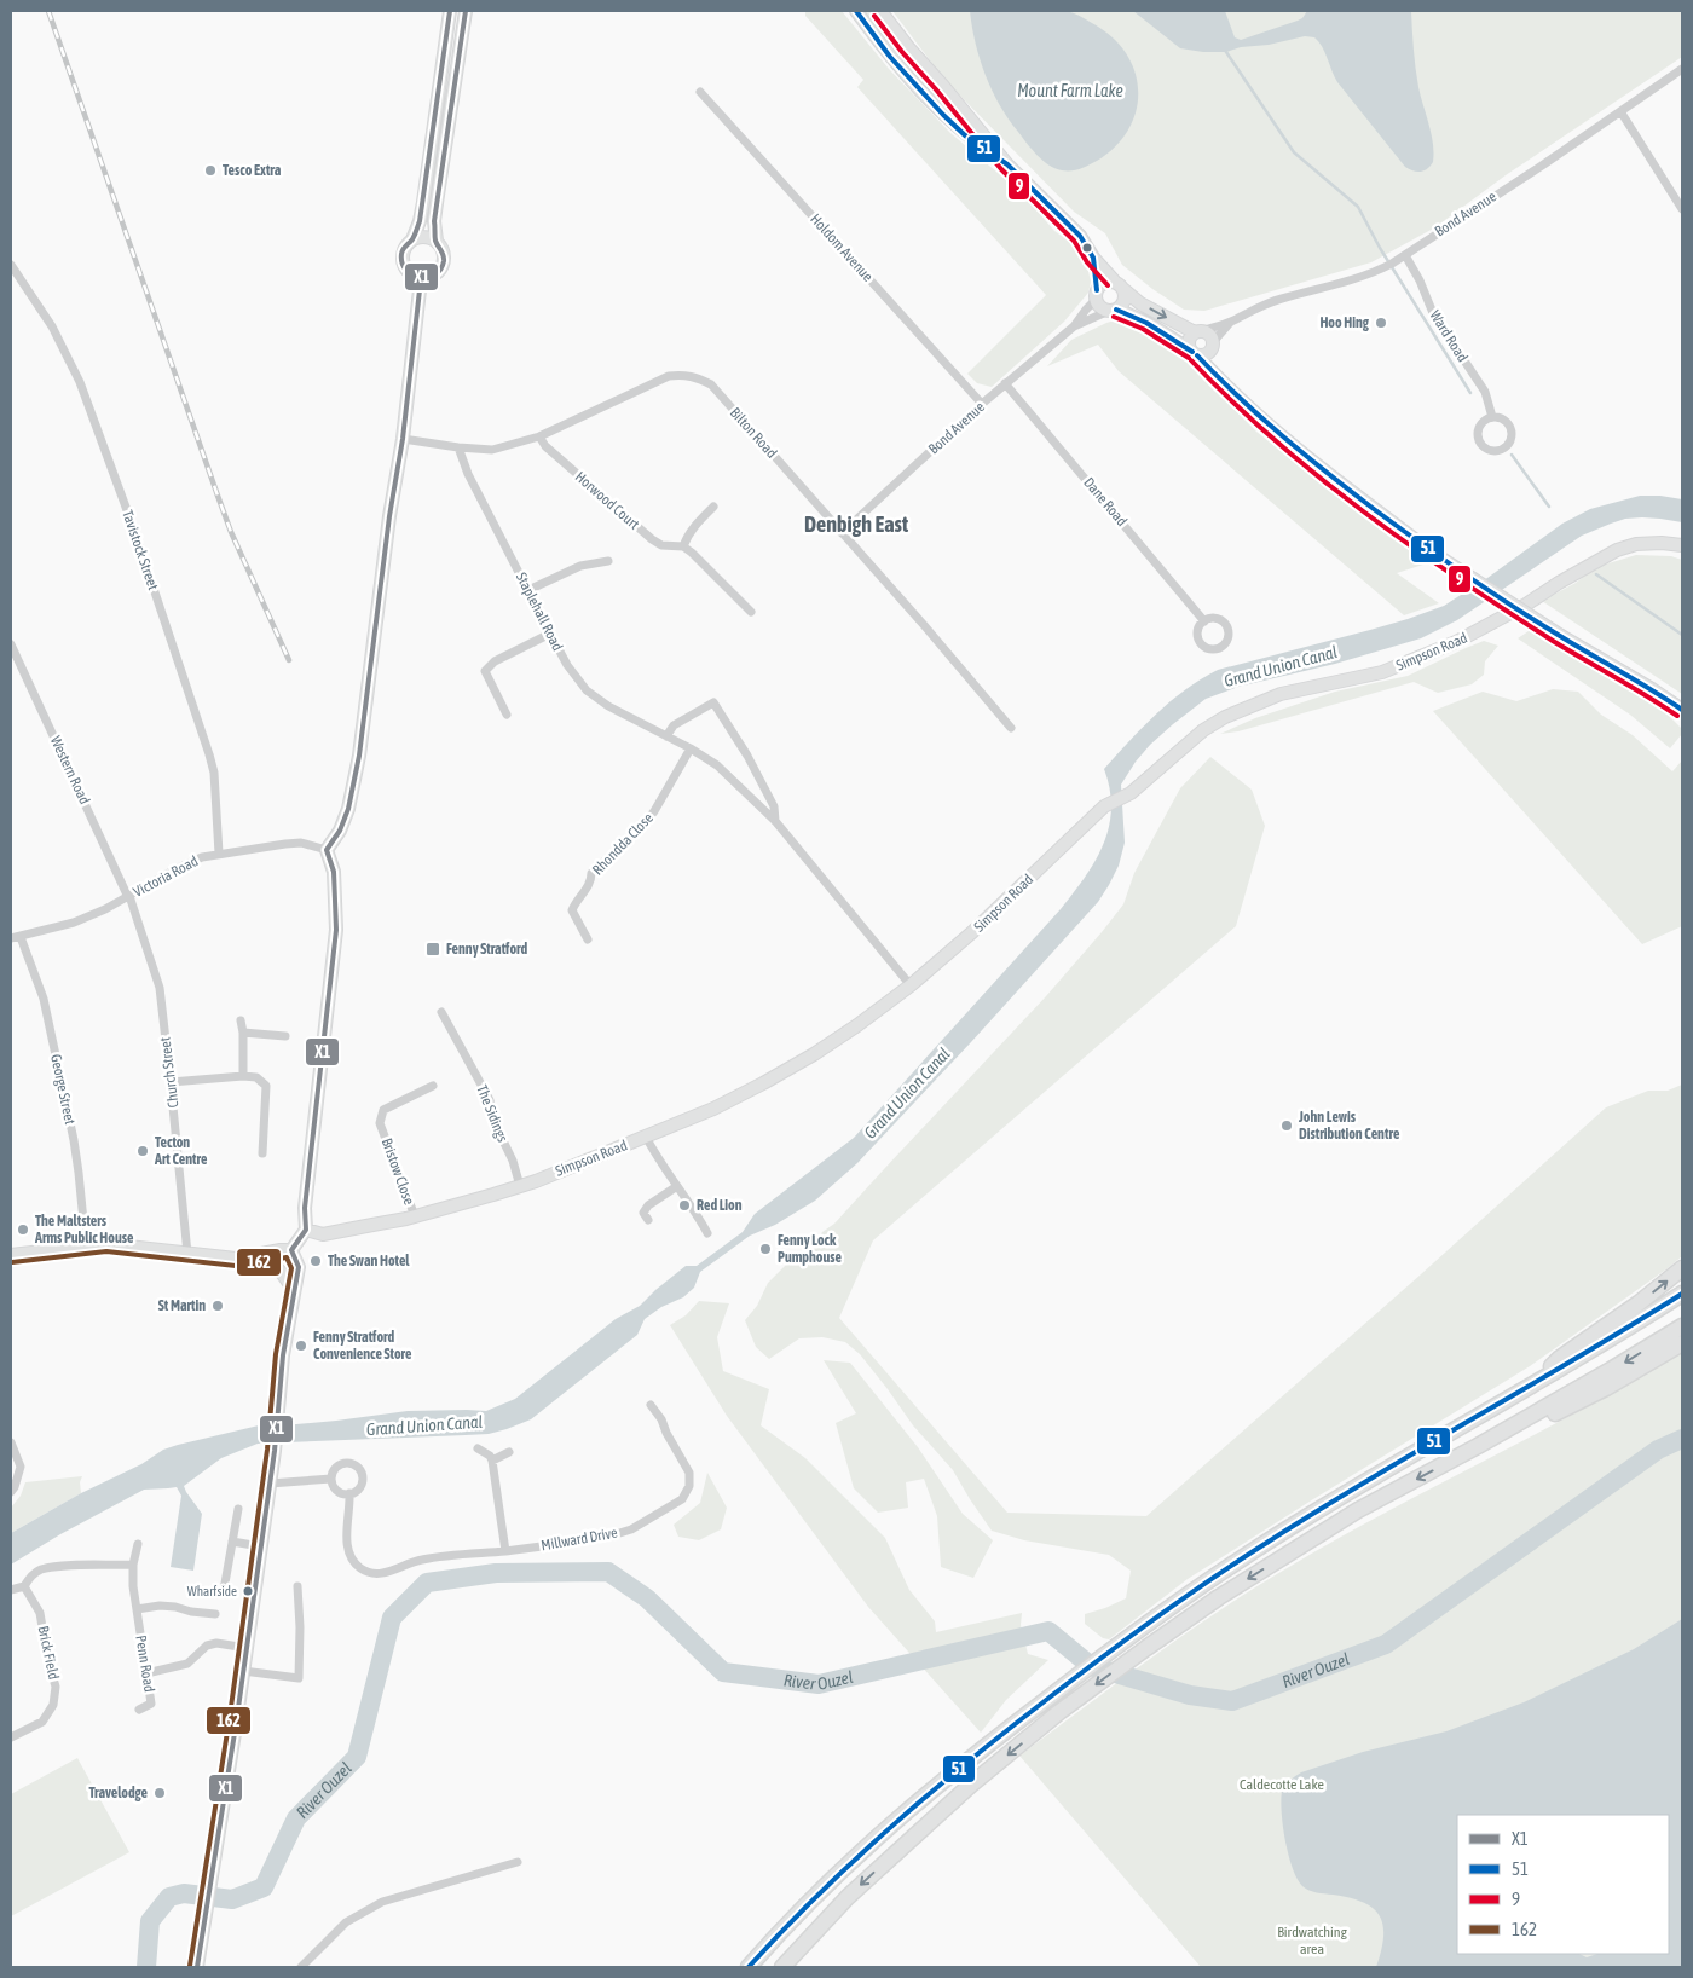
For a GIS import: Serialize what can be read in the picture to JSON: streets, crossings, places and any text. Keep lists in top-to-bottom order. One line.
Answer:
{"streets":{"street":["Bond Avenue","Holdom Avenue","Ward Road","Bilton Road","Horwood Court","Dane Road","Tavistock Street","Staplehall Road","Simpson Road","Western Road","Rhondda Close","Victoria Road","Church Street","George Street","The Sidings","Bristow Close","Millward Drive","Brick Field","Penn Road"]},"crossings":[["Bond Avenue","Holdom Avenue"],["Bond Avenue","Ward Road"],["Bond Avenue","Bilton Road"],["Bond Avenue","Dane Road"],["Bilton Road","Horwood Court"],["Bilton Road","Staplehall Road"],["Tavistock Street","Victoria Road"],["Staplehall Road","Simpson Road"],["Staplehall Road","Rhondda Close"],["Simpson Road","The Sidings"],["Simpson Road","Bristow Close"],["Western Road","Victoria Road"],["Western Road","Church Street"],["Victoria Road","Church Street"],["Victoria Road","George Street"]],"districts":["Denbigh East"],"water":["Mount Farm Lake","Grand Union Canal","River Ouzel"],"parks":["Caldecotte Lake","Birdwatching area"],"places":{"other":["Tesco Extra","Hoo Hing","John Lewis Distribution Centre","Tecton Art Centre","Red Lion","The Maltsters Arms Public House","Fenny Lock Pumphouse","The Swan Hotel","St Martin","Fenny Stratford Convenience Store","Wharfside","Travelodge"],"transit":["Fenny Stratford"]},"lines":["transit line X1","transit line 51","transit line 9","transit line 162"],"legend":["X1","51","9","162"]}
